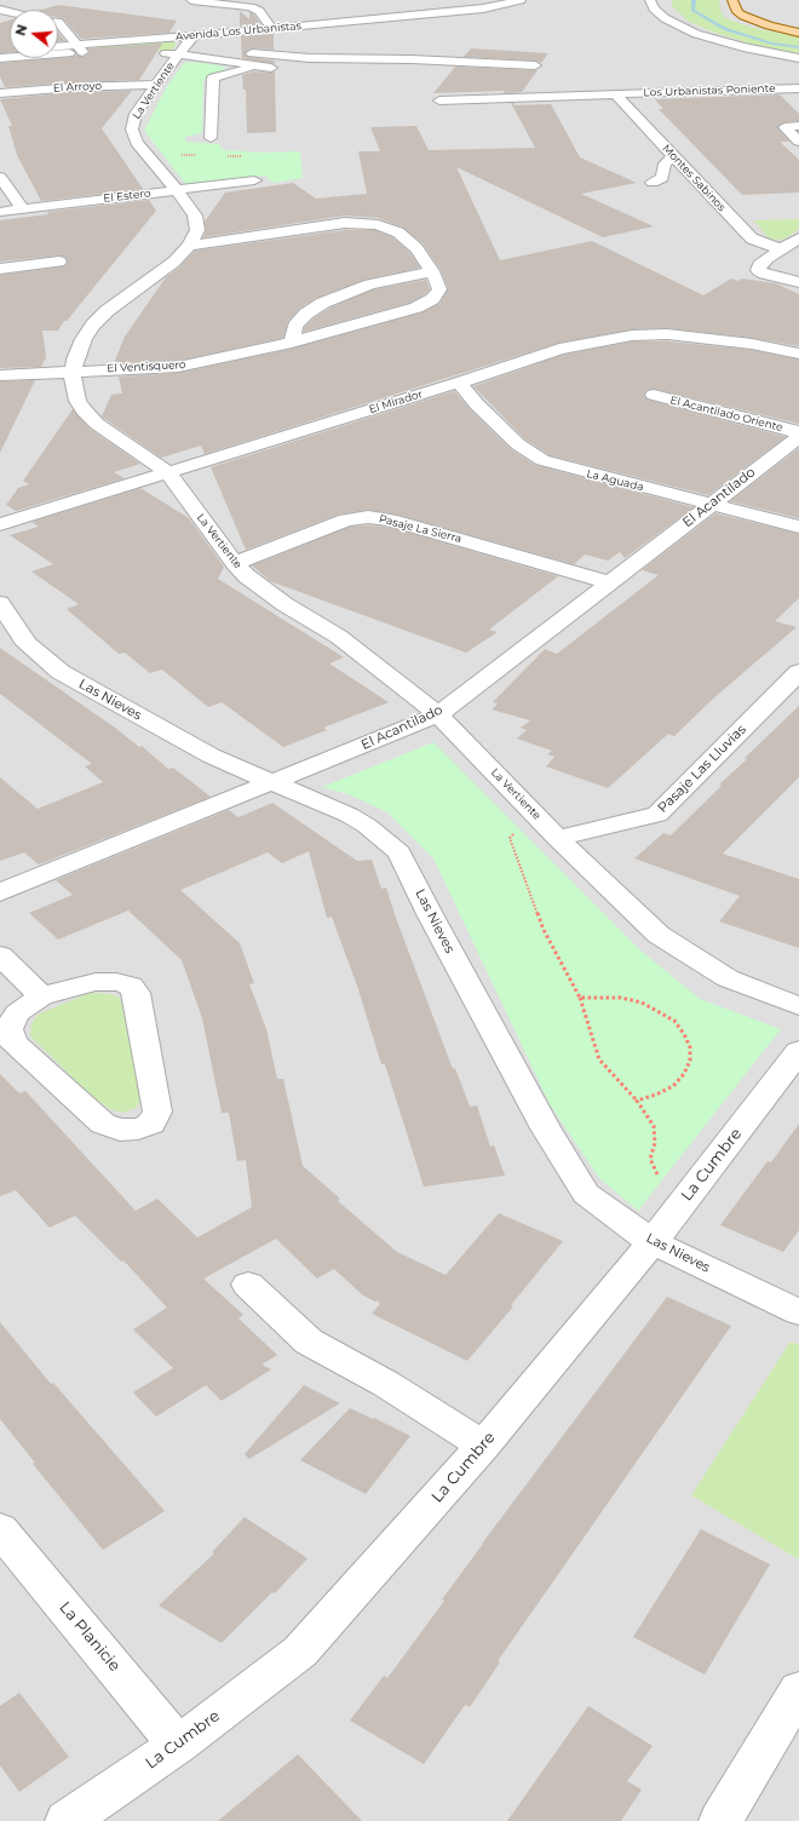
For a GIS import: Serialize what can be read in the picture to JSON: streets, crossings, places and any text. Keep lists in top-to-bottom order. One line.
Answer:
{"streets":{"street":["Avenida Los Urbanistas","El Arroyo","La Vertiente","Los Urbanistas Poniente","Montes Sabinos","El Estero","El Ventisquero","El Mirador","El Acantilado Oriente","La Aguada","El Acantilado","Pasaje La Sierra","Las Nieves","Pasaje Las Lluvias","La Cumbre","La Planicie"]},"crossings":[["Avenida Los Urbanistas","La Vertiente"],["El Arroyo","La Vertiente"],["La Vertiente","El Estero"],["La Vertiente","El Ventisquero"],["La Vertiente","El Mirador"],["La Vertiente","El Acantilado"],["La Vertiente","Pasaje La Sierra"],["La Vertiente","Pasaje Las Lluvias"],["Los Urbanistas Poniente","Montes Sabinos"],["El Mirador","La Aguada"],["La Aguada","El Acantilado"],["El Acantilado","Pasaje La Sierra"],["El Acantilado","Las Nieves"],["Las Nieves","La Cumbre"],["La Cumbre","La Planicie"]],"north":"left"}
